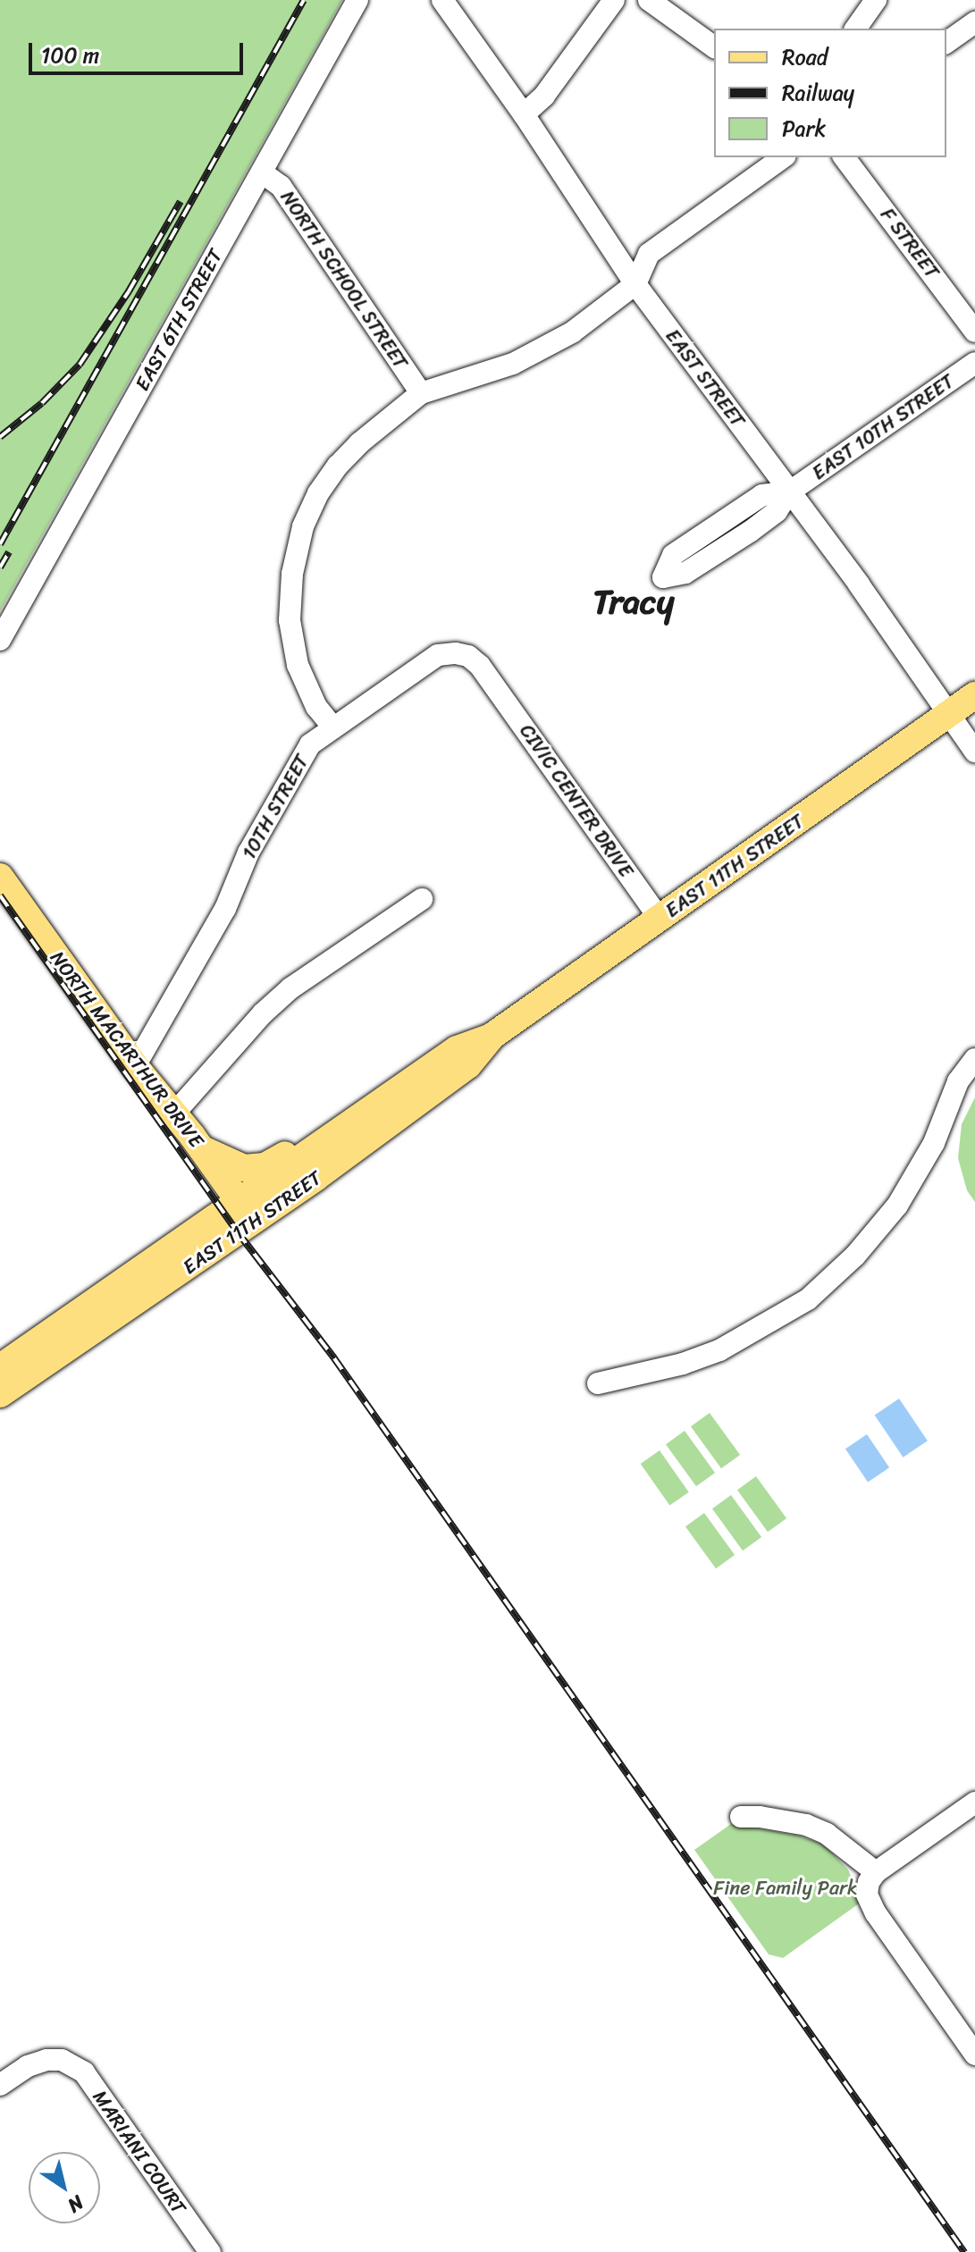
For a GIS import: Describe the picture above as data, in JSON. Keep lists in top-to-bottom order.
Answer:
{
  "streets": {
    "main road": ["EAST 11TH STREET", "NORTH MACARTHUR DRIVE"],
    "street": [
      "F STREET",
      "NORTH SCHOOL STREET",
      "EAST 6TH STREET",
      "EAST STREET",
      "EAST 10TH STREET",
      "CIVIC CENTER DRIVE",
      "10TH STREET",
      "MARIANI COURT"
    ]
  },
  "crossings": [
    ["NORTH SCHOOL STREET", "EAST 6TH STREET"],
    ["EAST STREET", "EAST 10TH STREET"],
    ["EAST STREET", "EAST 11TH STREET"],
    ["CIVIC CENTER DRIVE", "10TH STREET"],
    ["CIVIC CENTER DRIVE", "EAST 11TH STREET"],
    ["10TH STREET", "NORTH MACARTHUR DRIVE"],
    ["EAST 11TH STREET", "NORTH MACARTHUR DRIVE"]
  ],
  "districts": ["Tracy"],
  "parks": ["Fine Family Park"],
  "legend": ["Road", "Railway", "Park"],
  "scale_bar": "100 m",
  "north": "bottom right"
}
